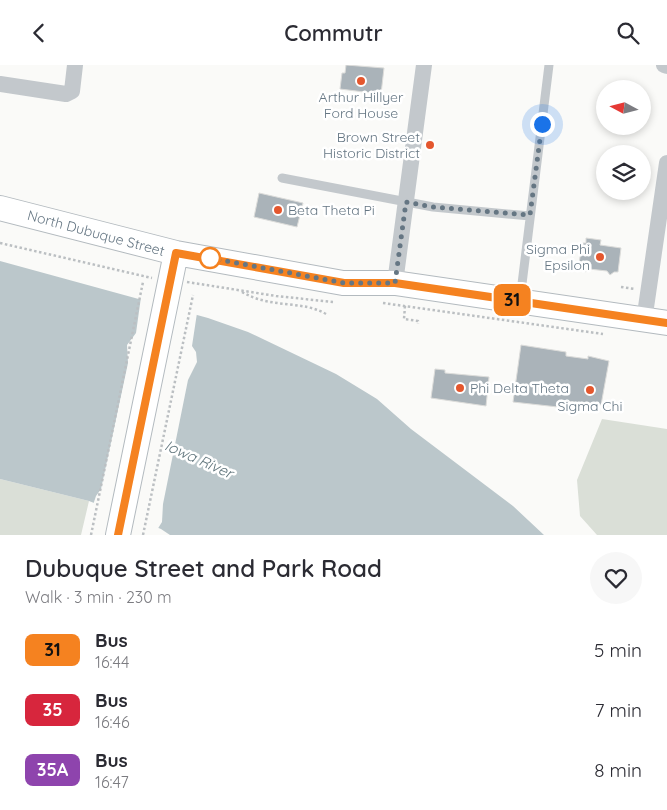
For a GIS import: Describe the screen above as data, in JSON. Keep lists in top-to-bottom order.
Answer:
{
  "streets": {
    "main road": ["North Dubuque Street"]
  },
  "water": ["Iowa River"],
  "places": [
    "Arthur Hillyer Ford House",
    "Brown Street Historic District",
    "Beta Theta Pi",
    "Sigma Phi Epsilon",
    "Phi Delta Theta",
    "Sigma Chi"
  ],
  "lines": ["bus line 31"],
  "north": "left",
  "page": {
    "header": "Commutr",
    "on_map": "31",
    "heading": ["Dubuque Street and Park Road", "Walk · 3 min · 230 m"],
    "list": [
      {
        "mark": "31",
        "name": "Bus",
        "note": "16:44",
        "value": "5 min"
      },
      {
        "mark": "35",
        "name": "Bus",
        "note": "16:46",
        "value": "7 min"
      },
      {
        "mark": "35A",
        "name": "Bus",
        "note": "16:47",
        "value": "8 min"
      }
    ]
  }
}
